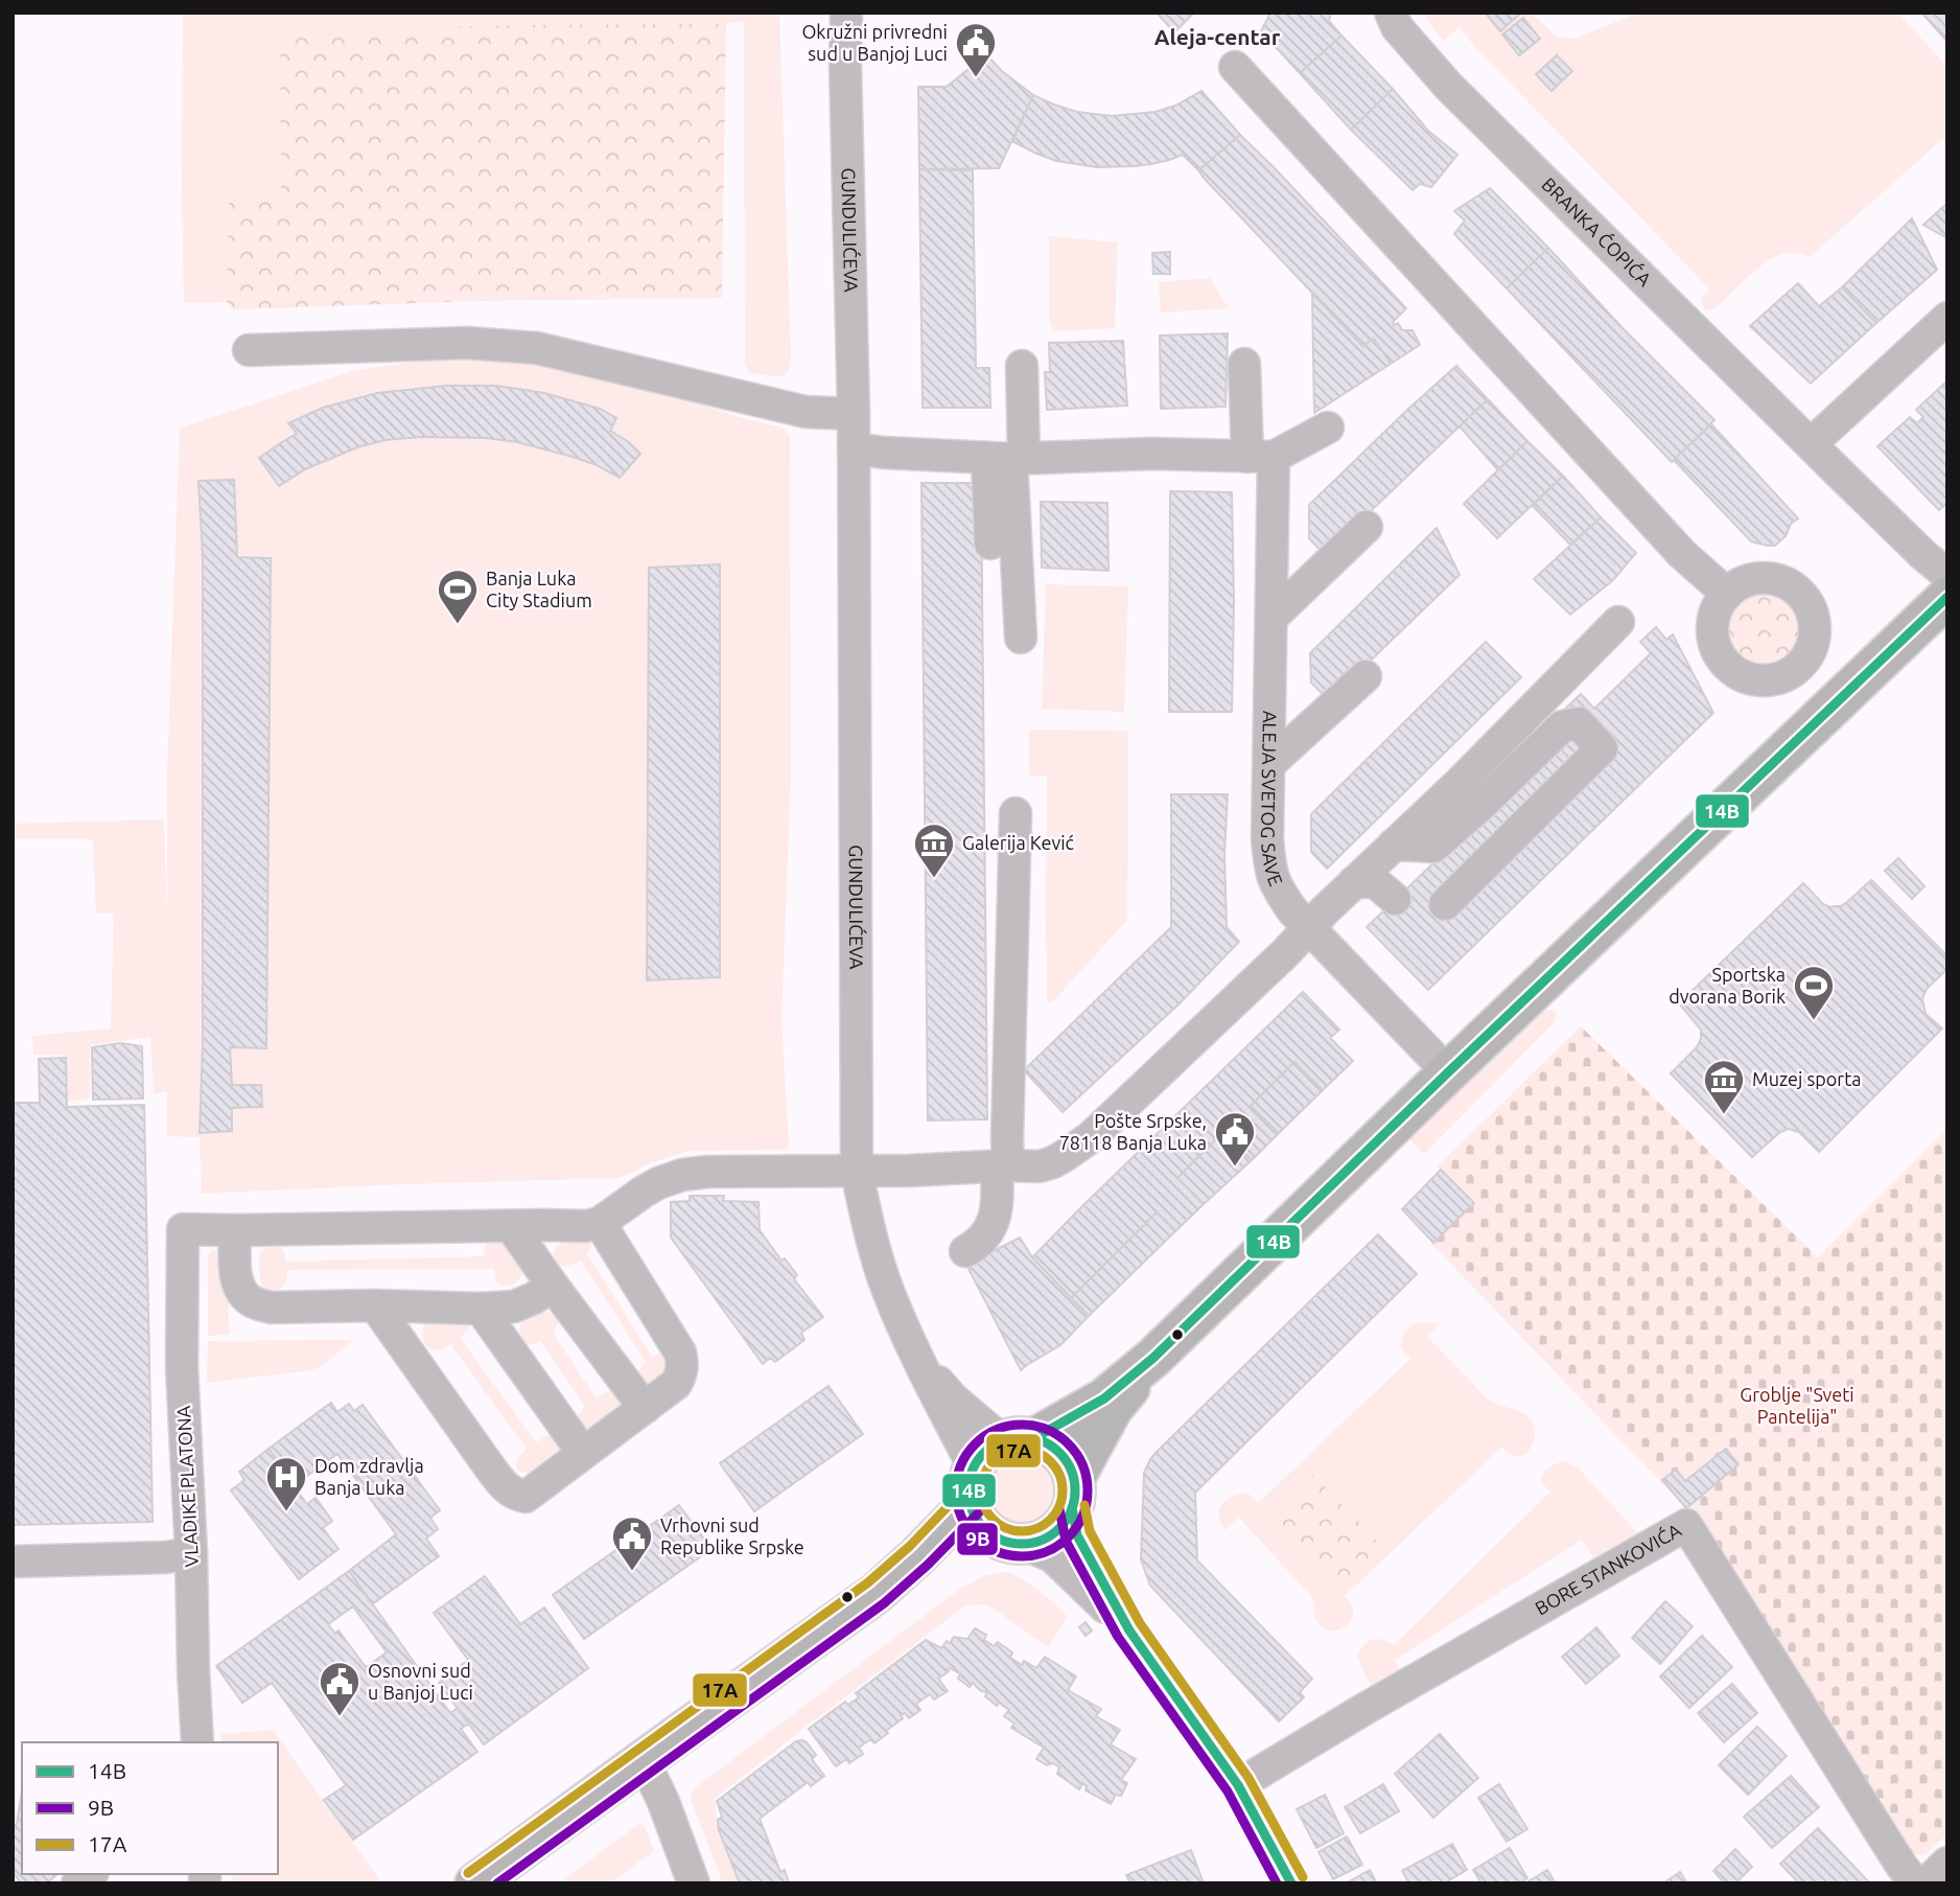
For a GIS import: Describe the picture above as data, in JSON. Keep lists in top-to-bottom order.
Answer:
{
  "streets": {
    "street": [
      "GUNDULIĆEVA",
      "BRANKA ĆOPIĆA",
      "ALEJA SVETOG SAVE",
      "VLADIKE PLATONA",
      "BORE STANKOVIĆA"
    ]
  },
  "districts": ["Aleja-centar"],
  "parks": ["Groblje \"Sveti Pantelija\""],
  "places": {
    "public building": [
      "Okružni privredni sud u Banjoj Luci",
      "Pošte Srpske, 78118 Banja Luka",
      "Vrhovni sud Republike Srpske",
      "Osnovni sud u Banjoj Luci"
    ],
    "sports": ["Banja Luka City Stadium", "Sportska dvorana Borik"],
    "museum": ["Galerija Kević", "Muzej sporta"],
    "hospital": ["Dom zdravlja Banja Luka"]
  },
  "lines": ["transit line 14B", "transit line 9B", "transit line 17A"],
  "legend": ["14B", "9B", "17A"]
}
